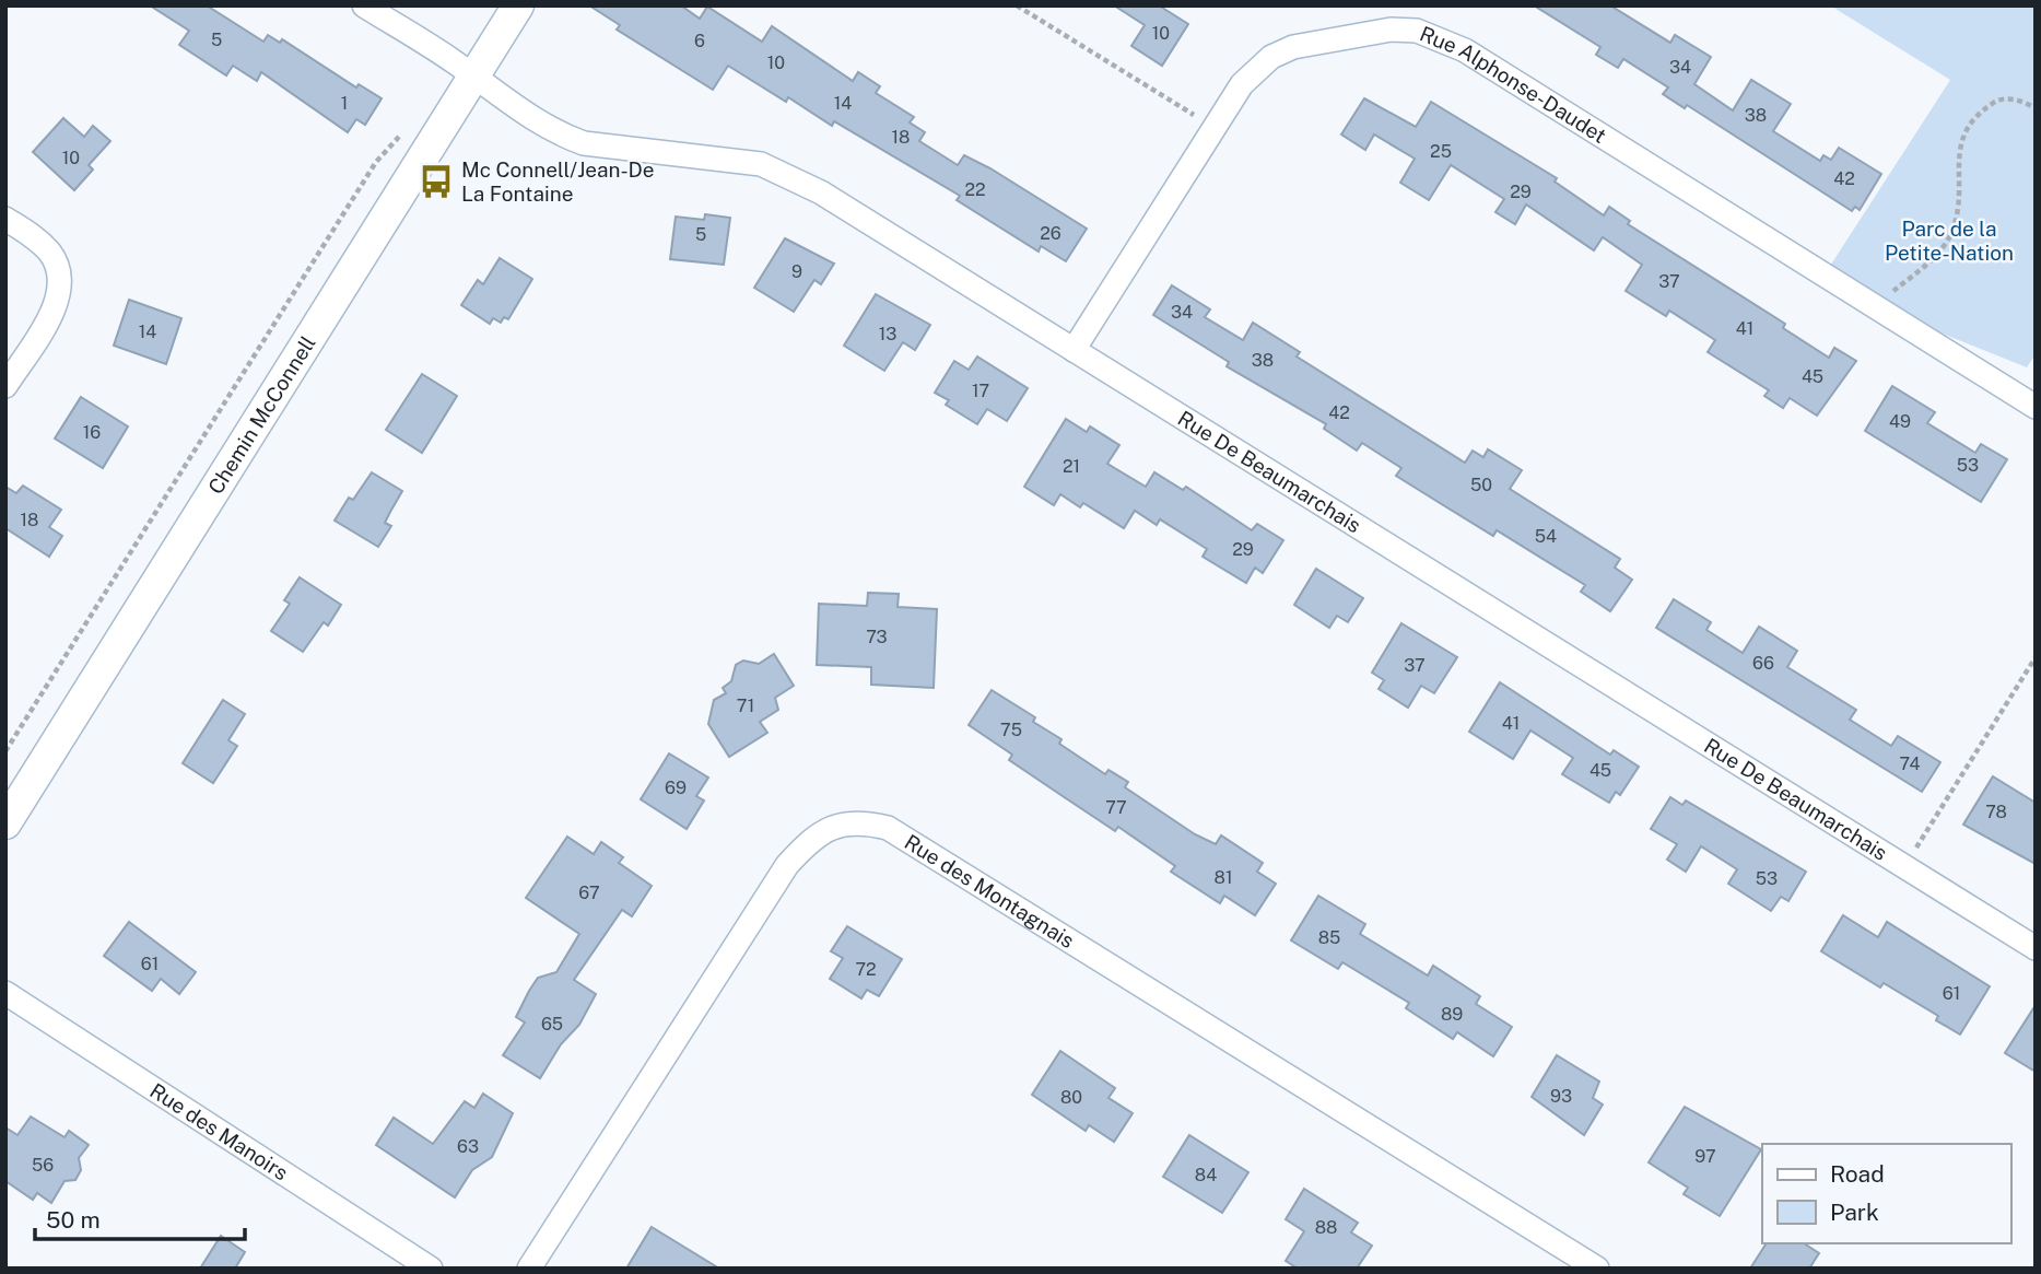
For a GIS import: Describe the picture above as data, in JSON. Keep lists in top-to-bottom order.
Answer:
{
  "streets": {
    "street": [
      "Rue Alphonse-Daudet",
      "Chemin McConnell",
      "Rue De Beaumarchais",
      "Rue des Montagnais",
      "Rue des Manoirs"
    ]
  },
  "crossings": [
    ["Rue Alphonse-Daudet", "Rue De Beaumarchais"],
    ["Chemin McConnell", "Rue De Beaumarchais"]
  ],
  "parks": ["Parc de la Petite-Nation"],
  "places": {
    "bus stop": ["Mc Connell/Jean-De La Fontaine"]
  },
  "house_numbers": [
    "10",
    "5",
    "6",
    "10",
    "34",
    "1",
    "14",
    "38",
    "18",
    "25",
    "10",
    "42",
    "22",
    "29",
    "26",
    "5",
    "9",
    "37",
    "34",
    "41",
    "14",
    "13",
    "38",
    "45",
    "17",
    "42",
    "49",
    "16",
    "53",
    "21",
    "50",
    "18",
    "54",
    "29",
    "73",
    "66",
    "37",
    "71",
    "41",
    "75",
    "74",
    "45",
    "69",
    "77",
    "78",
    "81",
    "53",
    "67",
    "85",
    "61",
    "72",
    "61",
    "89",
    "65",
    "93",
    "80",
    "63",
    "97",
    "56",
    "84",
    "88"
  ],
  "legend": ["Road", "Park"],
  "scale_bar": "50 m"
}
